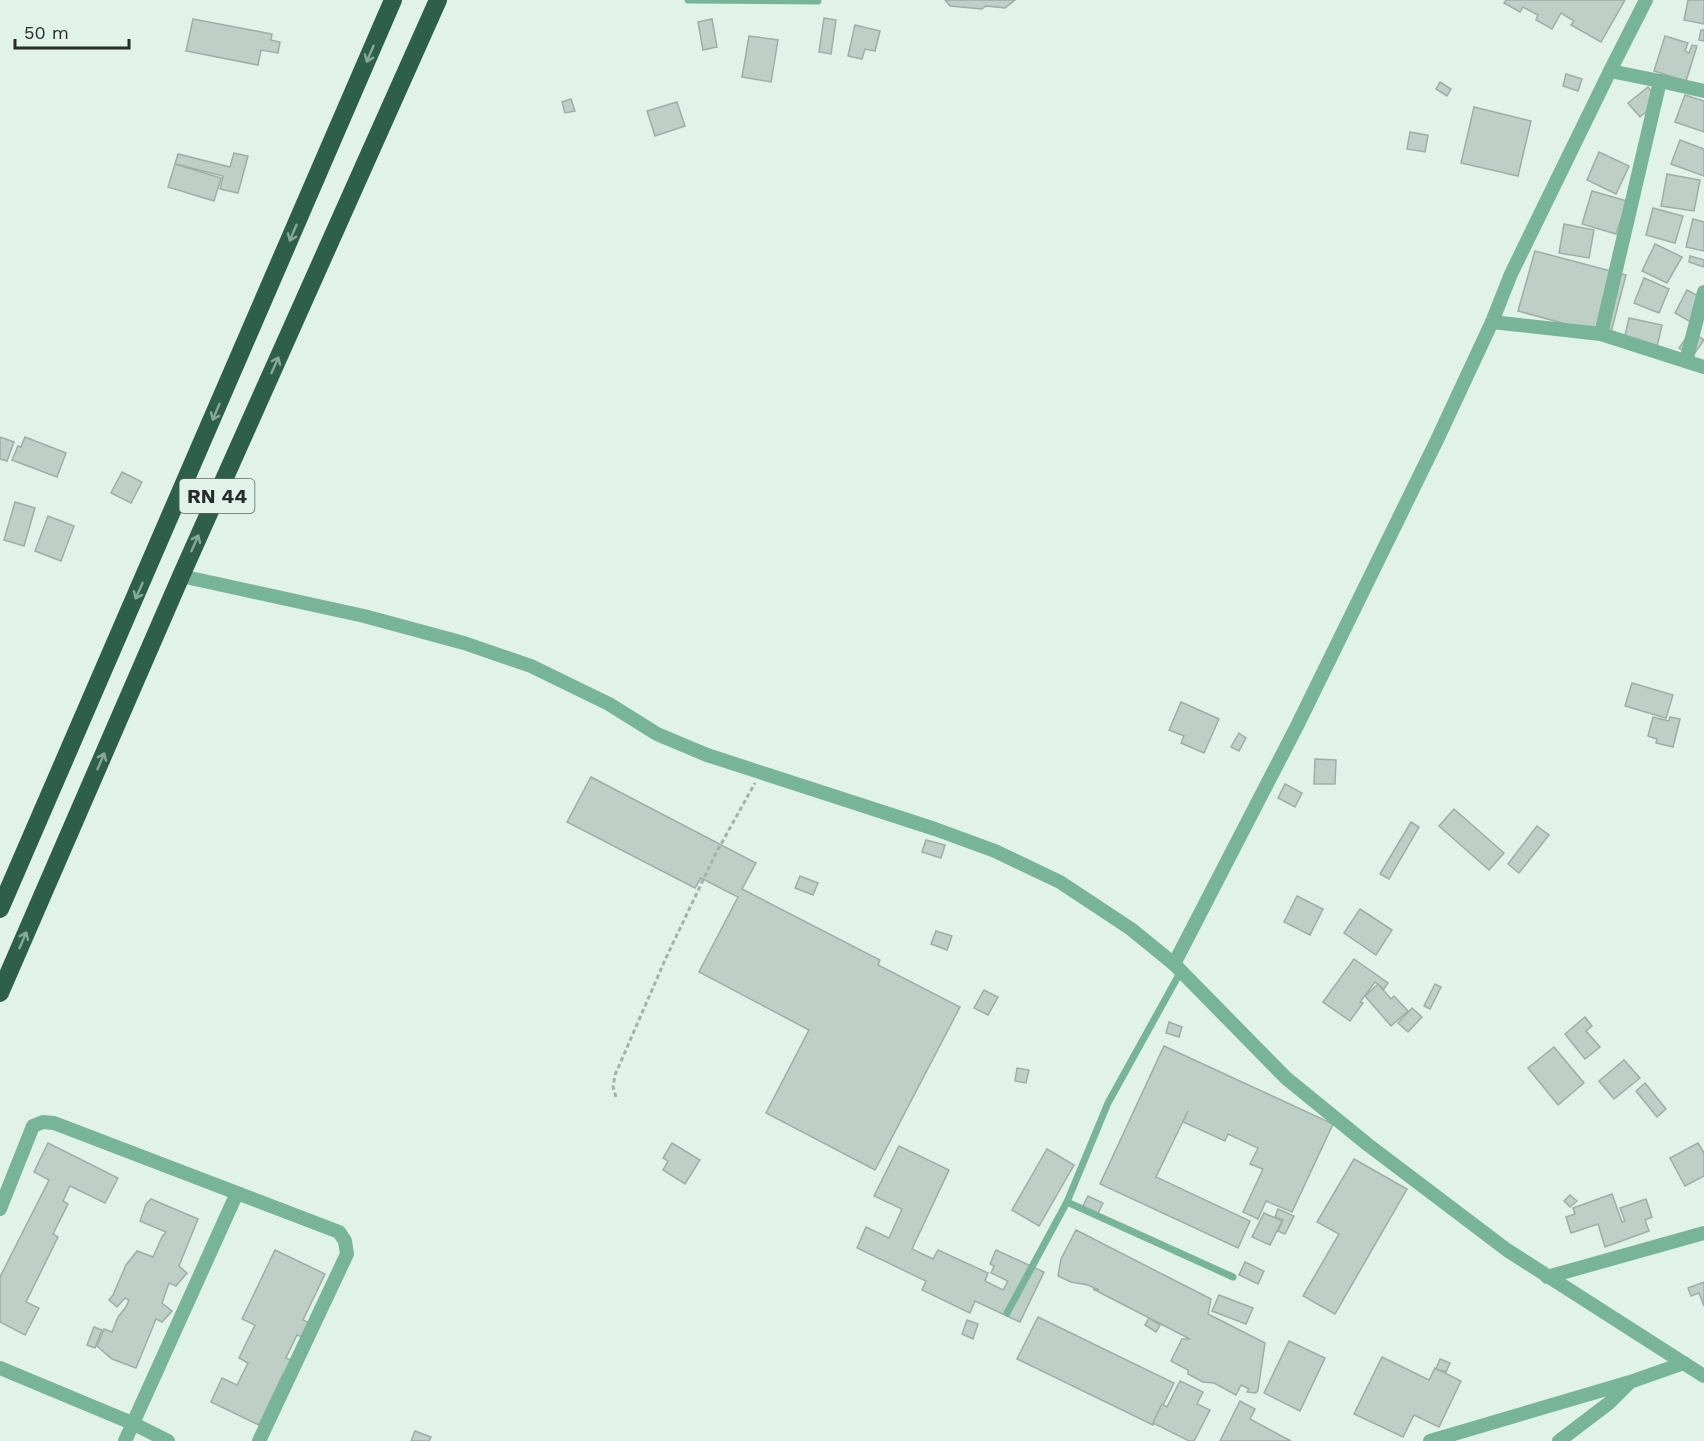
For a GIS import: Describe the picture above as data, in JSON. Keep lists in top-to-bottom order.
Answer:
{
  "streets": {
    "highway": ["RN 44"]
  },
  "scale_bar": "50 m"
}
